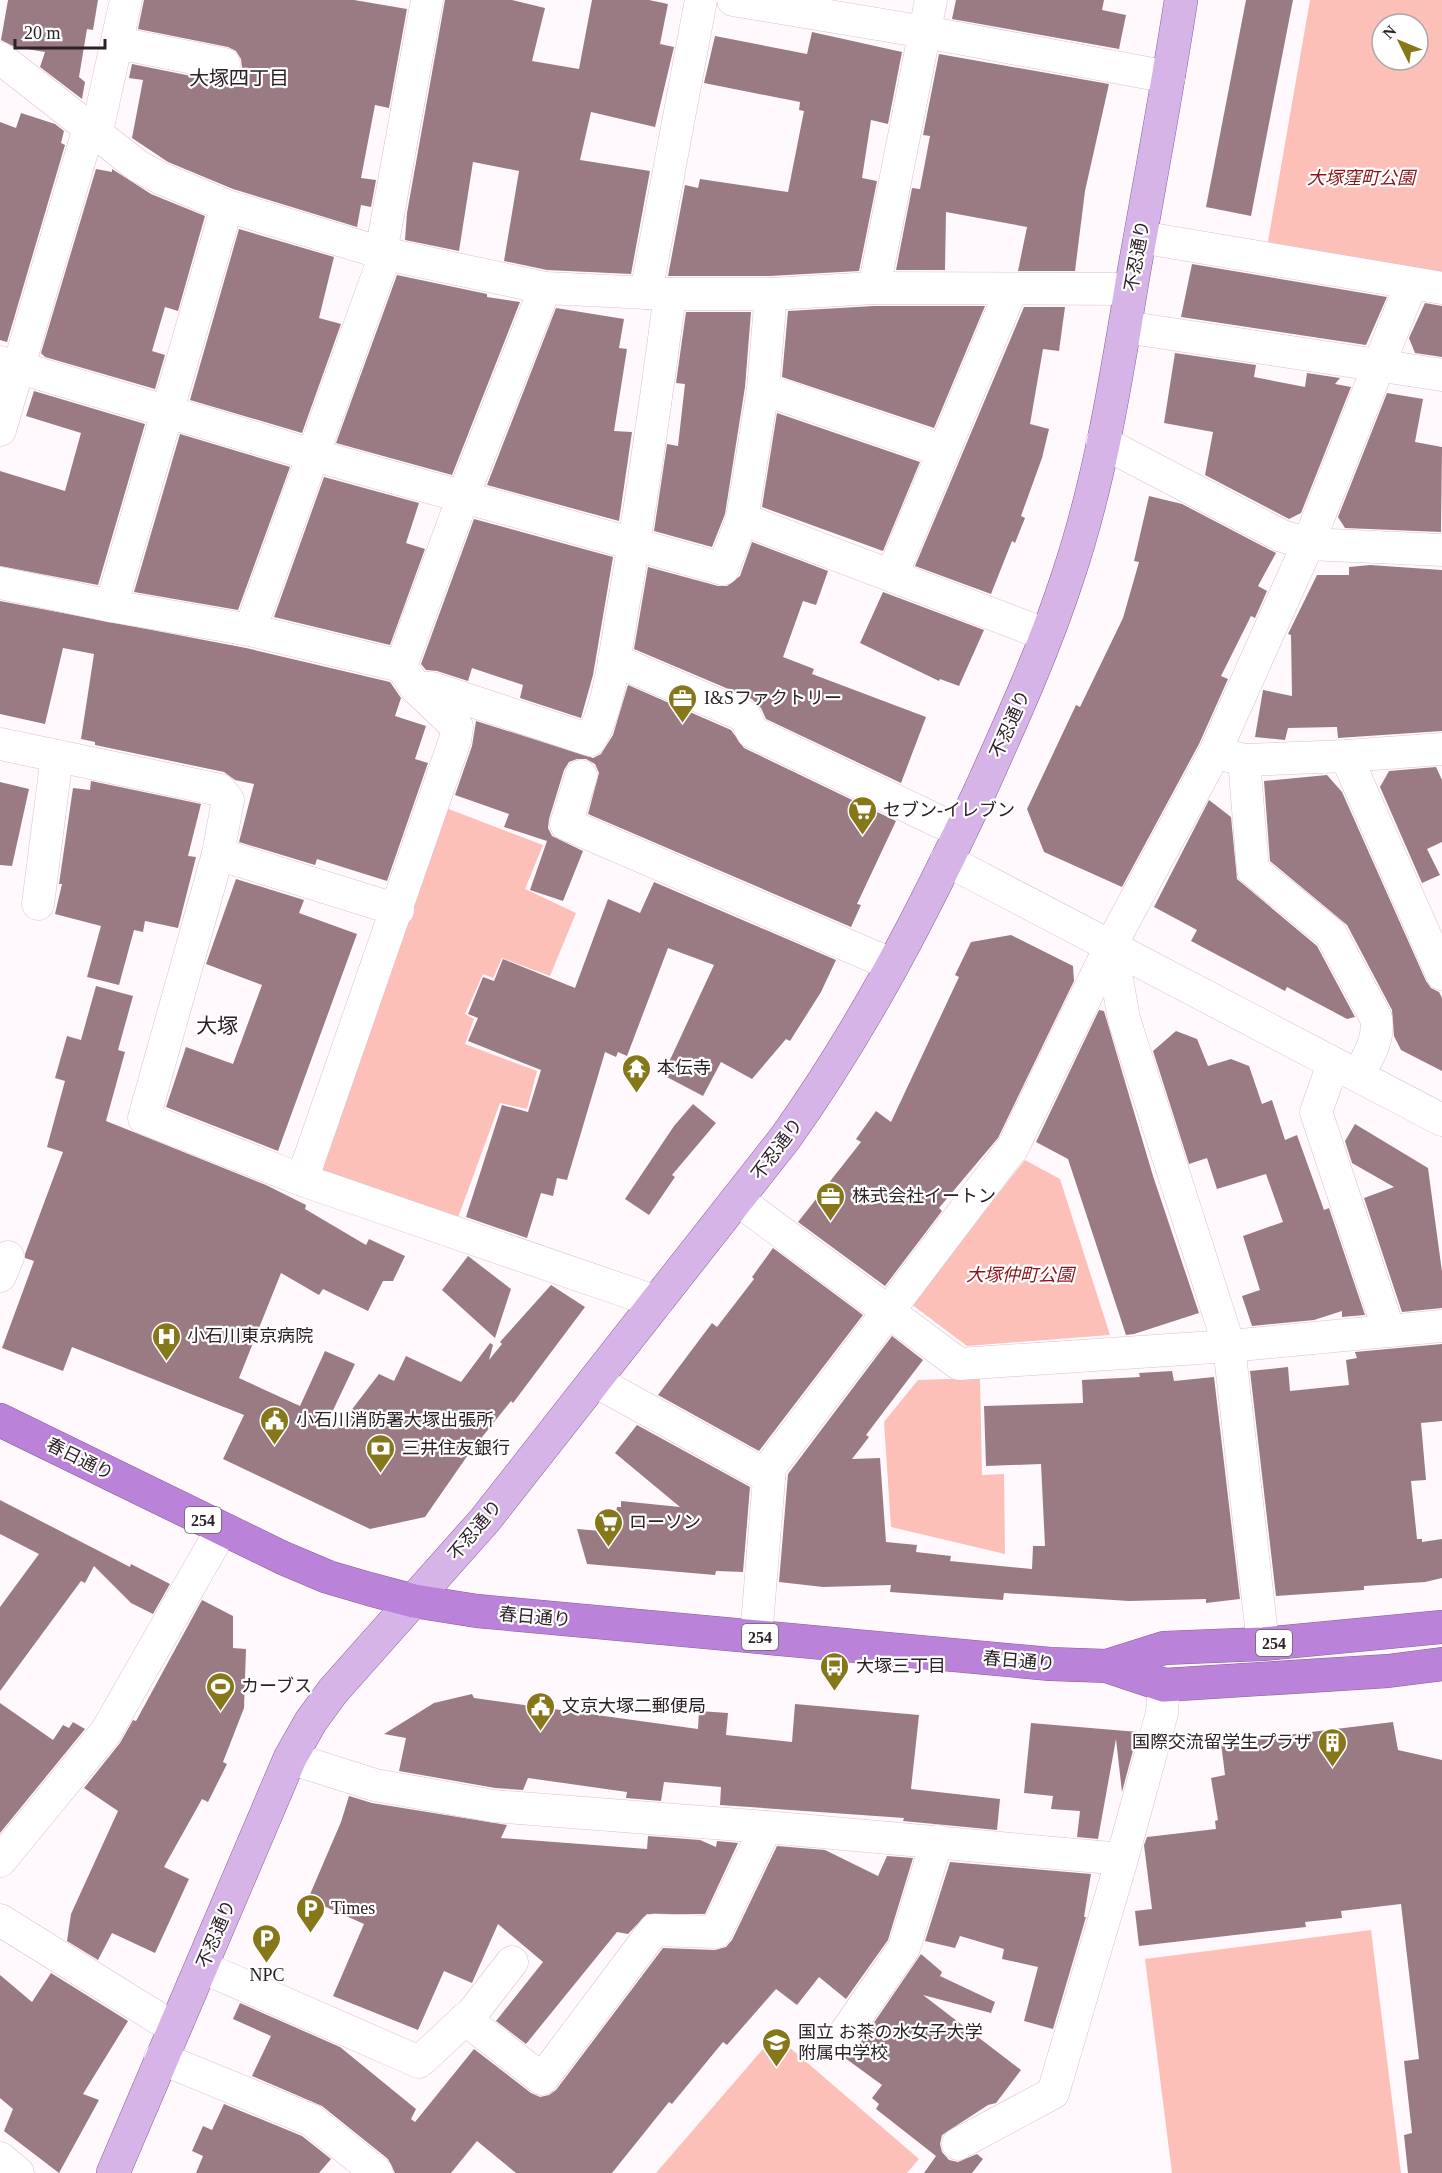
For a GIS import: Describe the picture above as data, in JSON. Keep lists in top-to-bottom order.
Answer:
{
  "streets": {
    "highway": ["春日通り", "254"],
    "main road": ["不忍通り"]
  },
  "crossings": [
    ["不忍通り", "春日通り"]
  ],
  "districts": ["大塚四丁目", "大塚"],
  "parks": ["大塚窪町公園", "大塚仲町公園"],
  "places": {
    "office": ["I&Sファクトリー", "株式会社イートン"],
    "supermarket": ["セブン-イレブン", "ローソン"],
    "temple": ["本伝寺"],
    "hospital": ["小石川東京病院"],
    "public building": ["小石川消防署大塚出張所", "文京大塚二郵便局"],
    "bank": ["三井住友銀行"],
    "bus stop": ["大塚三丁目"],
    "sports": ["カーブス"],
    "building": ["国際交流留学生プラザ"],
    "parking": ["Times", "NPC"],
    "school or university": ["国立 お茶の水女子大学 附属中学校"]
  },
  "scale_bar": "20 m",
  "north": "top left"
}
